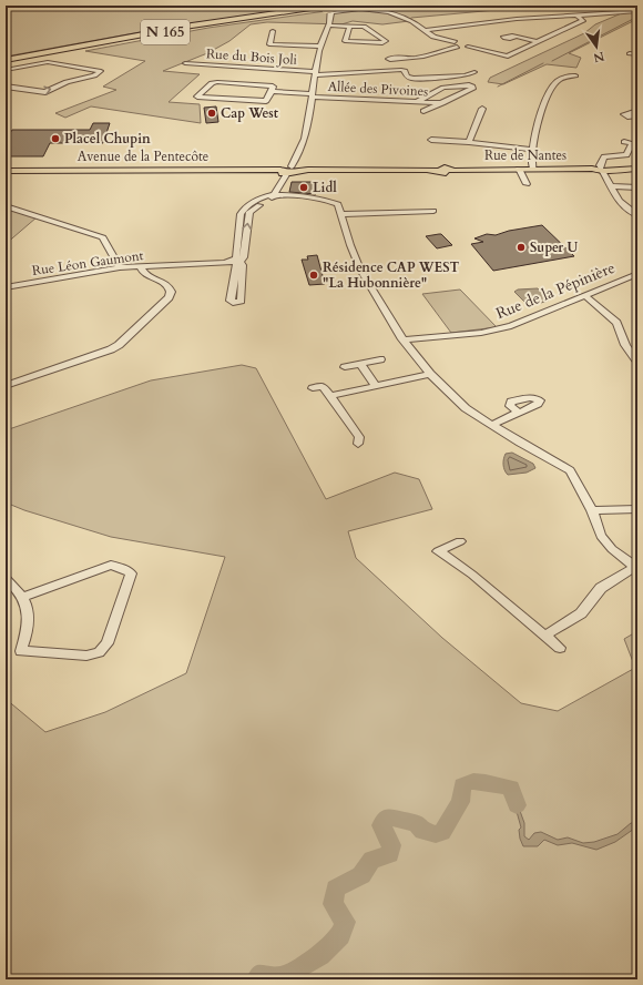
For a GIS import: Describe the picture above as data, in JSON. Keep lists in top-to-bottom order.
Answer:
{
  "streets": {
    "highway": ["N 165"],
    "main road": ["Rue de Nantes", "Avenue de la Pentecôte"],
    "street": [
      "Rue du Bois Joli",
      "Allée des Pivoines",
      "Rue Léon Gaumont",
      "Rue de la Pépinière"
    ]
  },
  "crossings": [
    ["Rue de Nantes", "Avenue de la Pentecôte"]
  ],
  "places": [
    "Cap West",
    "Placel Chupin",
    "Lidl",
    "Super U",
    "Résidence CAP WEST \"La Hubonnière\""
  ],
  "north": "bottom"
}
